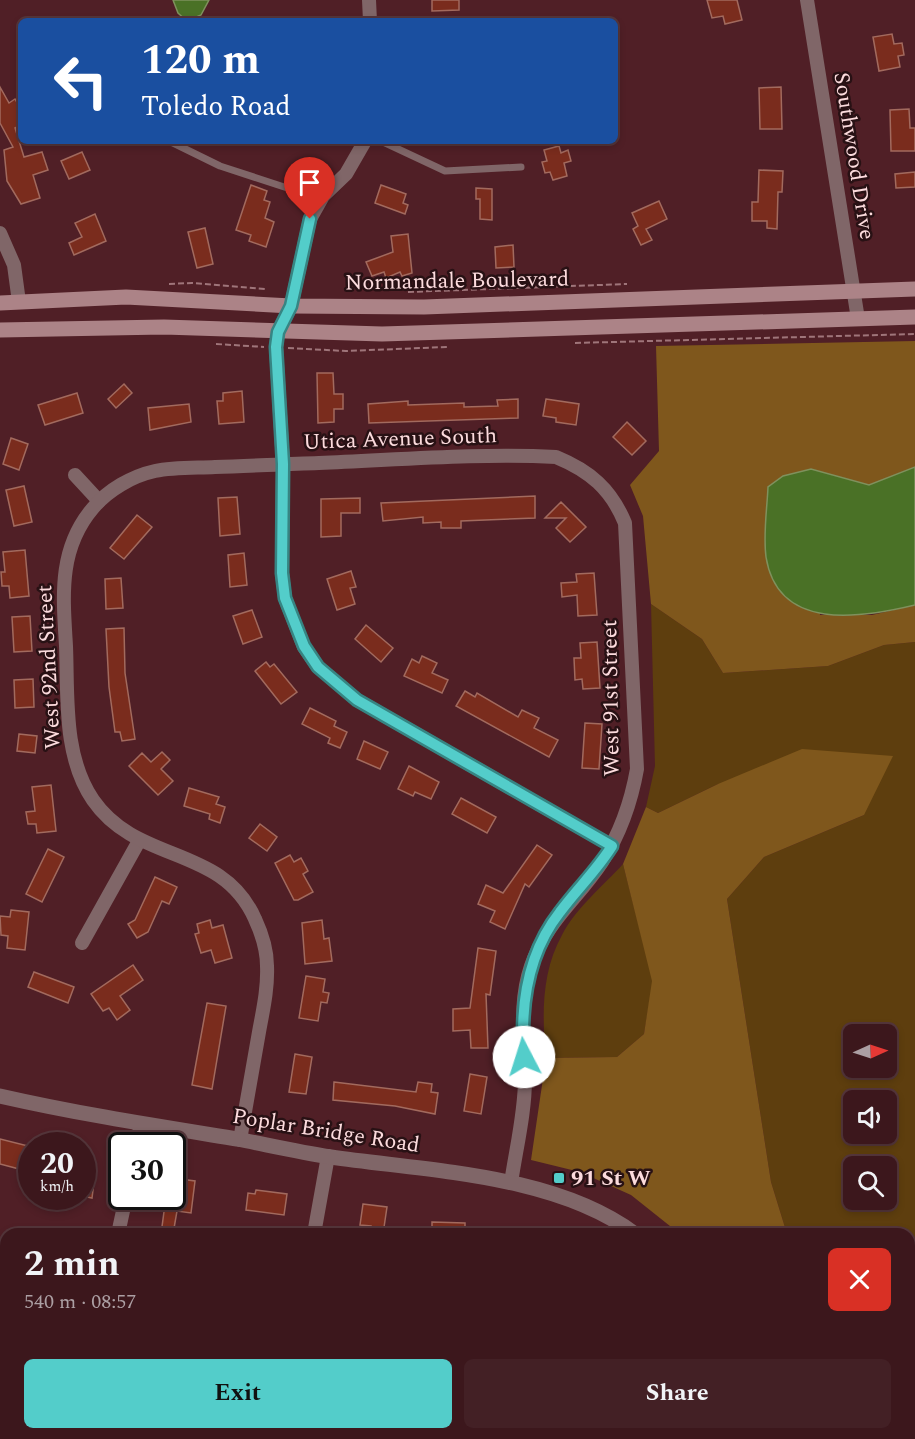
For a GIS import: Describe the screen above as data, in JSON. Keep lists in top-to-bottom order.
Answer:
{
  "streets": {
    "main road": ["Normandale Boulevard"],
    "street": [
      "Southwood Drive",
      "Utica Avenue South",
      "West 92nd Street",
      "West 91st Street",
      "Poplar Bridge Road"
    ]
  },
  "crossings": [
    ["Southwood Drive", "Normandale Boulevard"],
    ["Utica Avenue South", "West 92nd Street"],
    ["Utica Avenue South", "West 91st Street"],
    ["West 92nd Street", "Poplar Bridge Road"],
    ["West 91st Street", "Poplar Bridge Road"]
  ],
  "places": {
    "transit": ["91 St W"]
  },
  "north": "right",
  "page": {
    "turn": ["120 m", "Toledo Road"],
    "speed": "20 km/h",
    "limit": "30",
    "heading": ["2 min", "540 m · 08:57"],
    "buttons": ["Exit", "Share"]
  }
}
